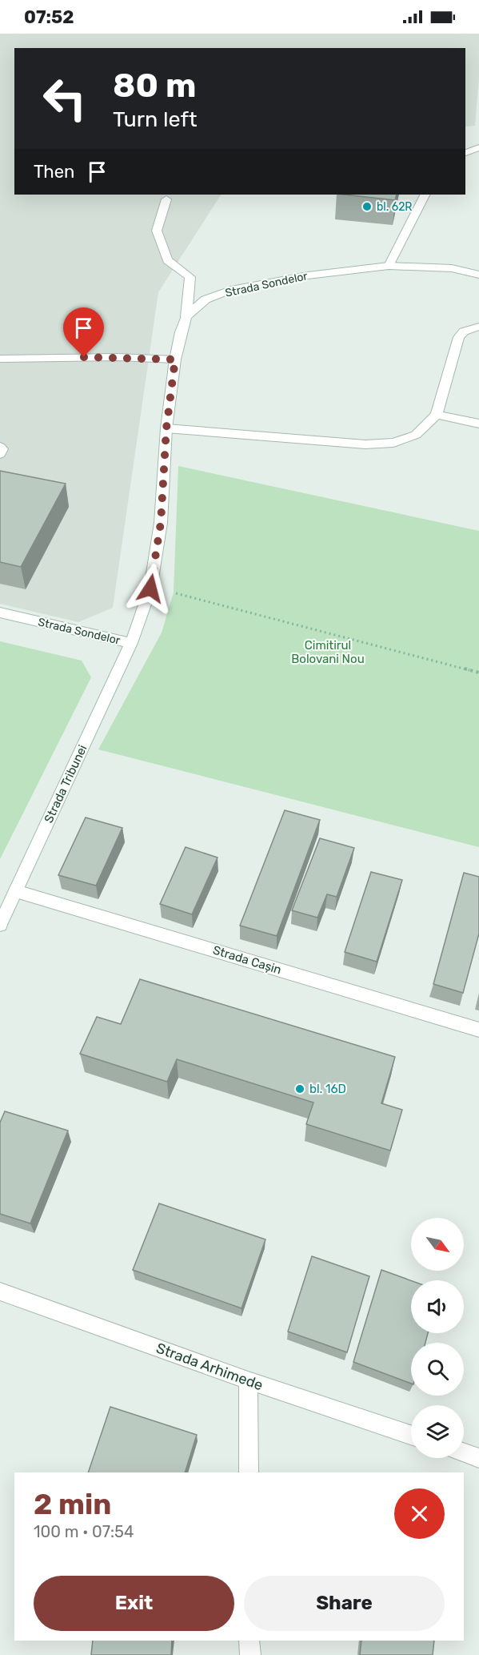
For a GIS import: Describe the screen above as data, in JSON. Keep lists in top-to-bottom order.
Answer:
{
  "streets": {
    "street": [
      "Strada Sondelor",
      "Strada Tribunei",
      "Strada Cașin",
      "Strada Arhimede"
    ]
  },
  "crossings": [
    ["Strada Sondelor", "Strada Tribunei"],
    ["Strada Tribunei", "Strada Cașin"]
  ],
  "parks": ["Cimitirul Bolovani Nou"],
  "places": ["bl. 62R", "bl. 16D"],
  "north": "bottom right",
  "page": {
    "status": "07:52",
    "turn": ["80 m", "Turn left"],
    "then": "Then",
    "heading": ["2 min", "100 m · 07:54"],
    "buttons": ["Exit", "Share"]
  }
}
